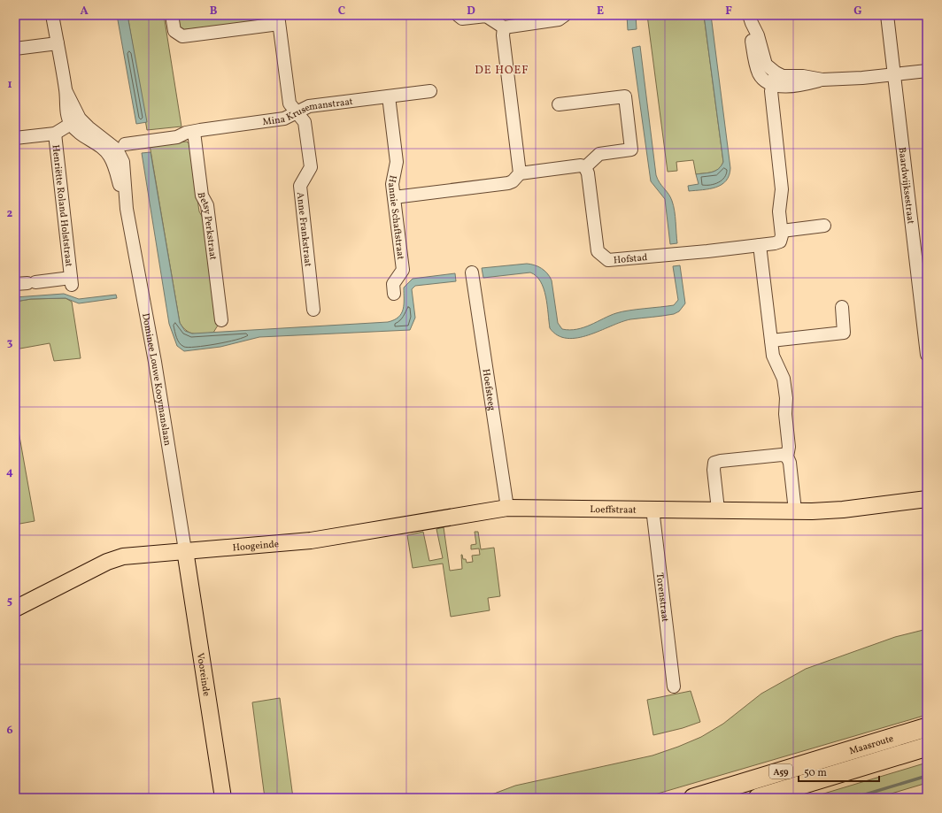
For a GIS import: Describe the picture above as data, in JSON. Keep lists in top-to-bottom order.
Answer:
{
  "streets": {
    "highway": ["Maasroute", "A59"],
    "main road": ["Loeffstraat", "Hoogeinde", "Vooreinde"],
    "street": [
      "Mina Krusemanstraat",
      "Baardwijksestraat",
      "Henriëtte Roland Holststraat",
      "Hannie Schaftstraat",
      "Betsy Perkstraat",
      "Anne Frankstraat",
      "Hofstad",
      "Dominee Louwe Kooymanslaan",
      "Hoefsteeg",
      "Torenstraat"
    ]
  },
  "crossings": [
    ["Mina Krusemanstraat", "Hannie Schaftstraat"],
    ["Mina Krusemanstraat", "Betsy Perkstraat"],
    ["Mina Krusemanstraat", "Anne Frankstraat"],
    ["Mina Krusemanstraat", "Dominee Louwe Kooymanslaan"],
    ["Dominee Louwe Kooymanslaan", "Hoogeinde"],
    ["Dominee Louwe Kooymanslaan", "Vooreinde"],
    ["Hoefsteeg", "Loeffstraat"],
    ["Hoefsteeg", "Hoogeinde"],
    ["Loeffstraat", "Hoogeinde"],
    ["Loeffstraat", "Torenstraat"],
    ["Hoogeinde", "Vooreinde"]
  ],
  "districts": ["DE HOEF"],
  "scale_bar": "50 m",
  "grid": {
    "columns": [
      "A",
      "B",
      "C",
      "D",
      "E",
      "F",
      "G"
    ],
    "rows": [
      "1",
      "2",
      "3",
      "4",
      "5",
      "6"
    ]
  }
}
